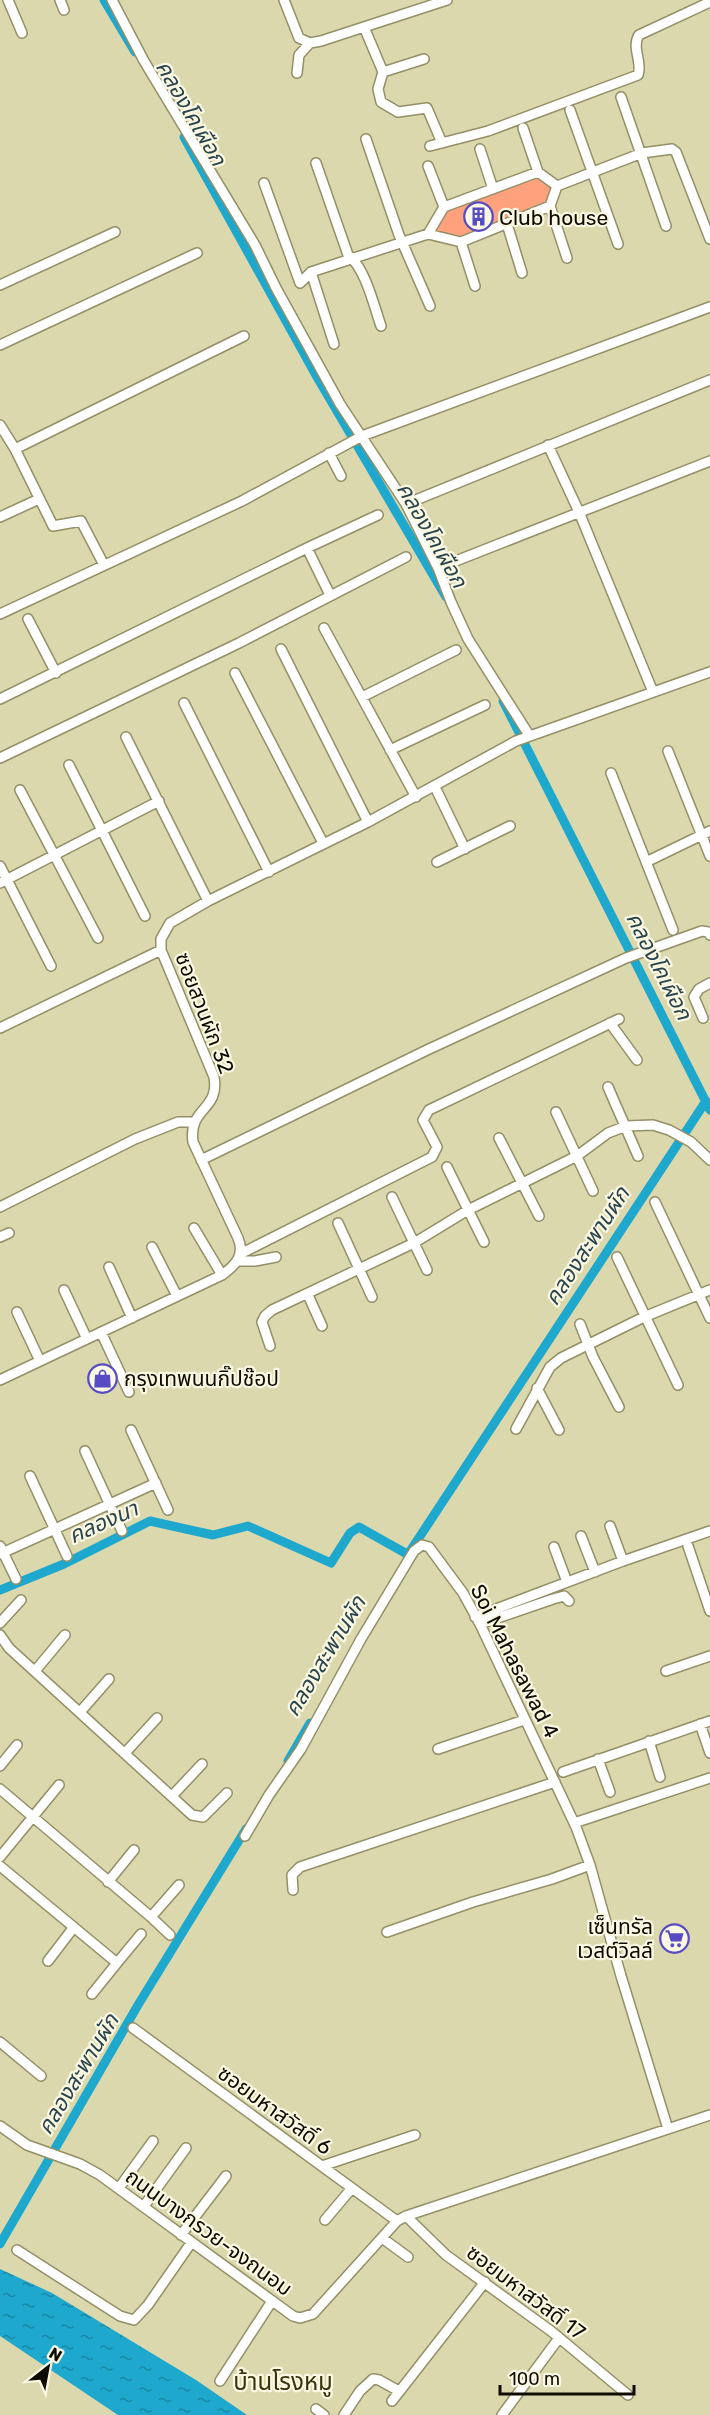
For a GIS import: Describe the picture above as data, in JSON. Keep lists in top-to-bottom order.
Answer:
{
  "streets": {
    "street": [
      "ซอยสวนผัก 32",
      "Soi Mahasawad 4",
      "ซอยมหาสวัสดิ์ 6",
      "ถนนบางกรวย-จงถนอม",
      "ซอยมหาสวัสดิ์ 17"
    ]
  },
  "crossings": [
    ["ซอยมหาสวัสดิ์ 6", "ถนนบางกรวย-จงถนอม"],
    ["ซอยมหาสวัสดิ์ 6", "ซอยมหาสวัสดิ์ 17"],
    ["ถนนบางกรวย-จงถนอม", "ซอยมหาสวัสดิ์ 17"]
  ],
  "districts": ["บ้านโรงหมู"],
  "water": ["คลองโคเผือก", "คลองสะพานผัก", "คลองนา"],
  "places": {
    "building": ["Club house"],
    "shop": ["กรุงเทพนนกิ๊ปช๊อป"],
    "supermarket": ["เซ็นทรัล เวสต์วิลล์"]
  },
  "scale_bar": "100 m",
  "north": "top right"
}
